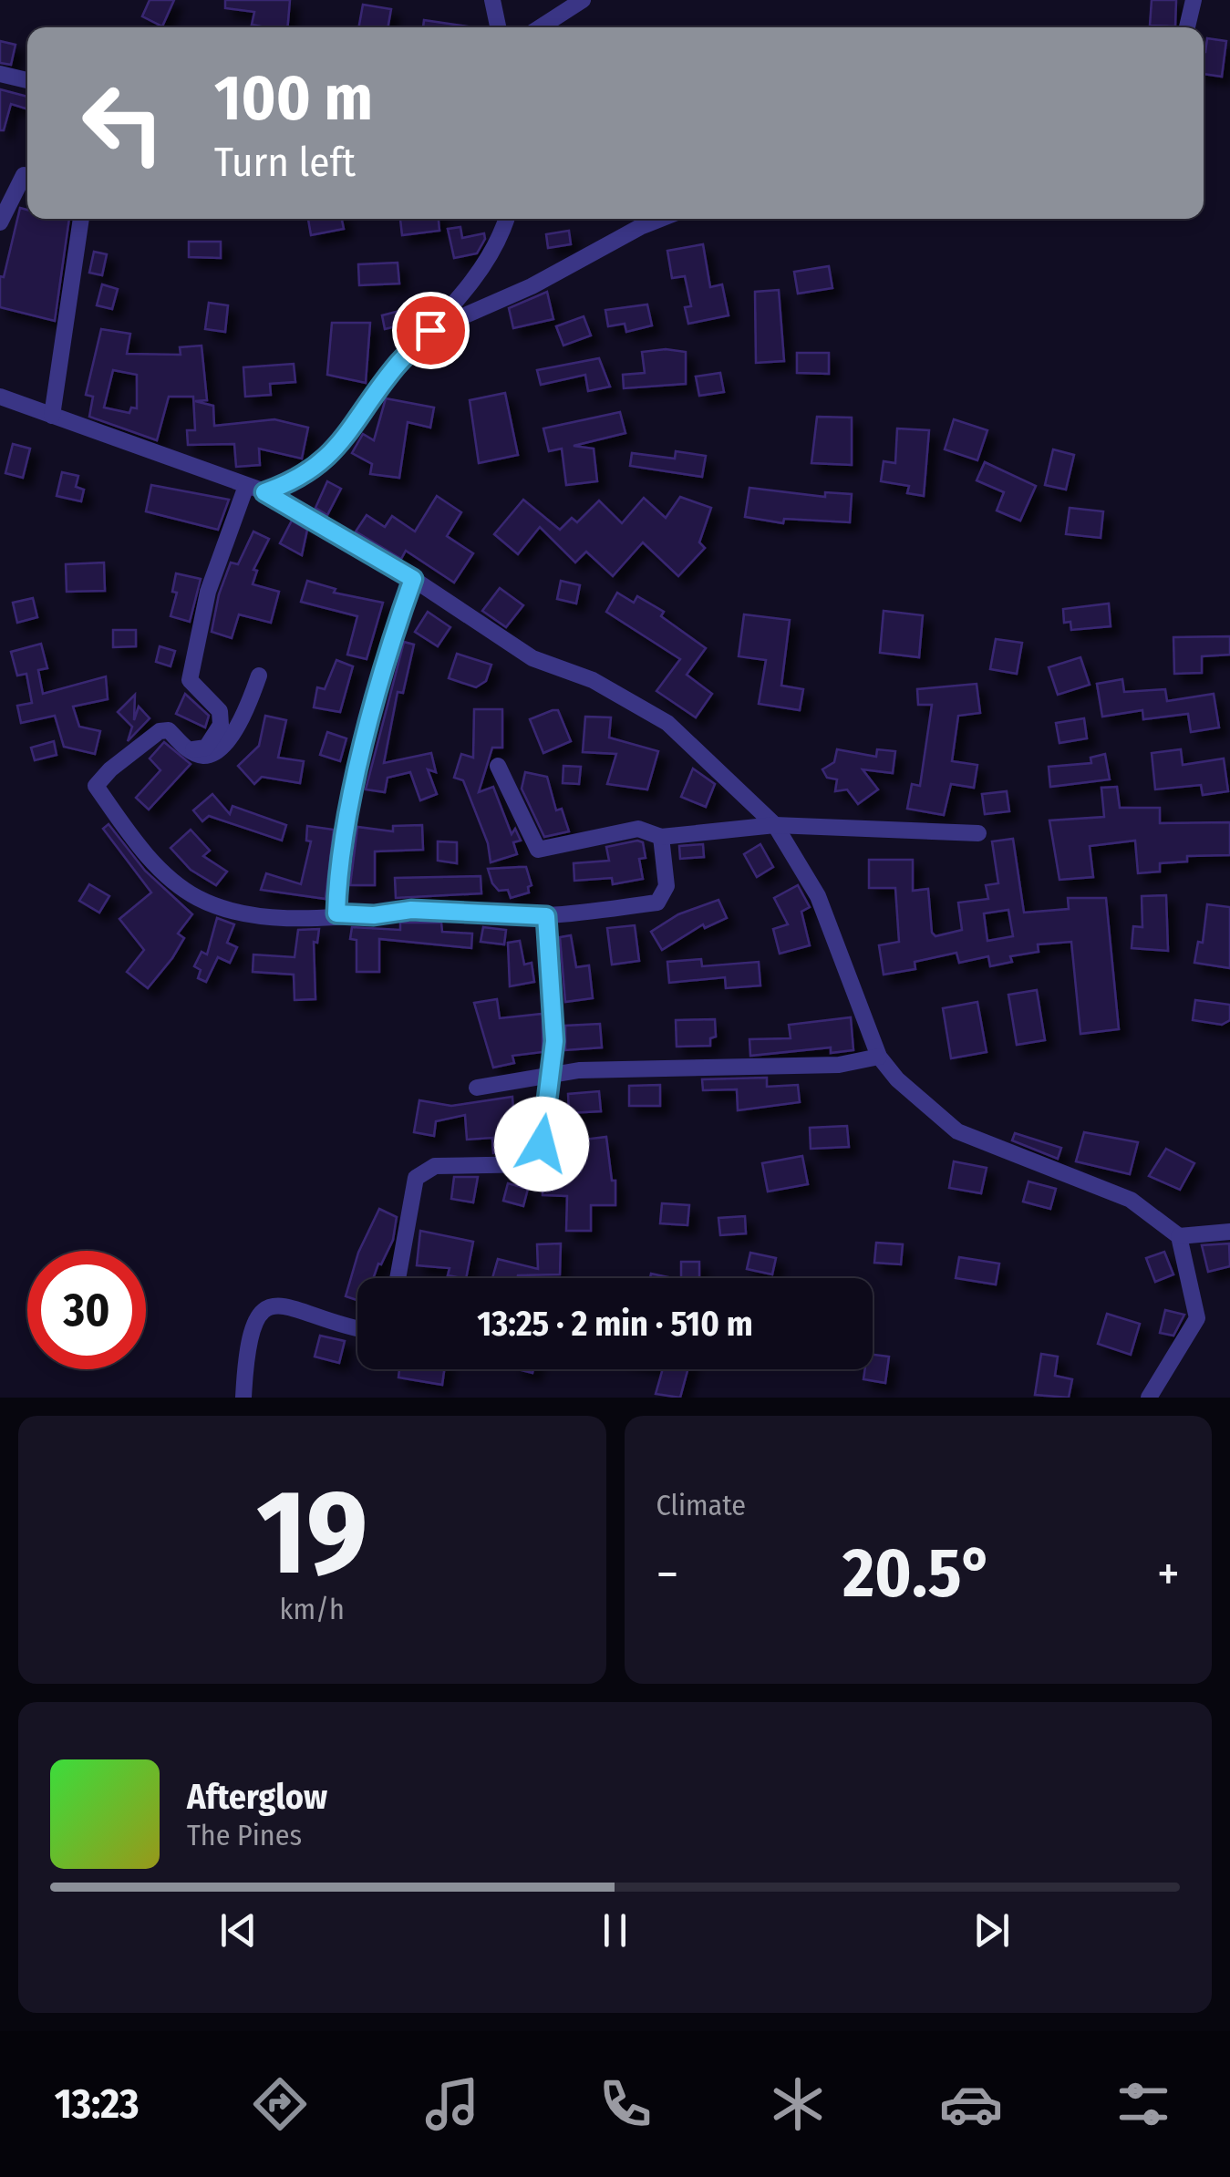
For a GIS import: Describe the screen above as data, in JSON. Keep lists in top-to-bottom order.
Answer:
{
  "page": {
    "turn": ["100 m", "Turn left"],
    "limit": "30",
    "trip": "13:25 · 2 min · 510 m",
    "tile": [
      ["19", "km/h"],
      "Climate"
    ],
    "heat": ["−", "20.5°", "+"],
    "song": ["Afterglow", "The Pines"],
    "tabs": "13:23"
  }
}
